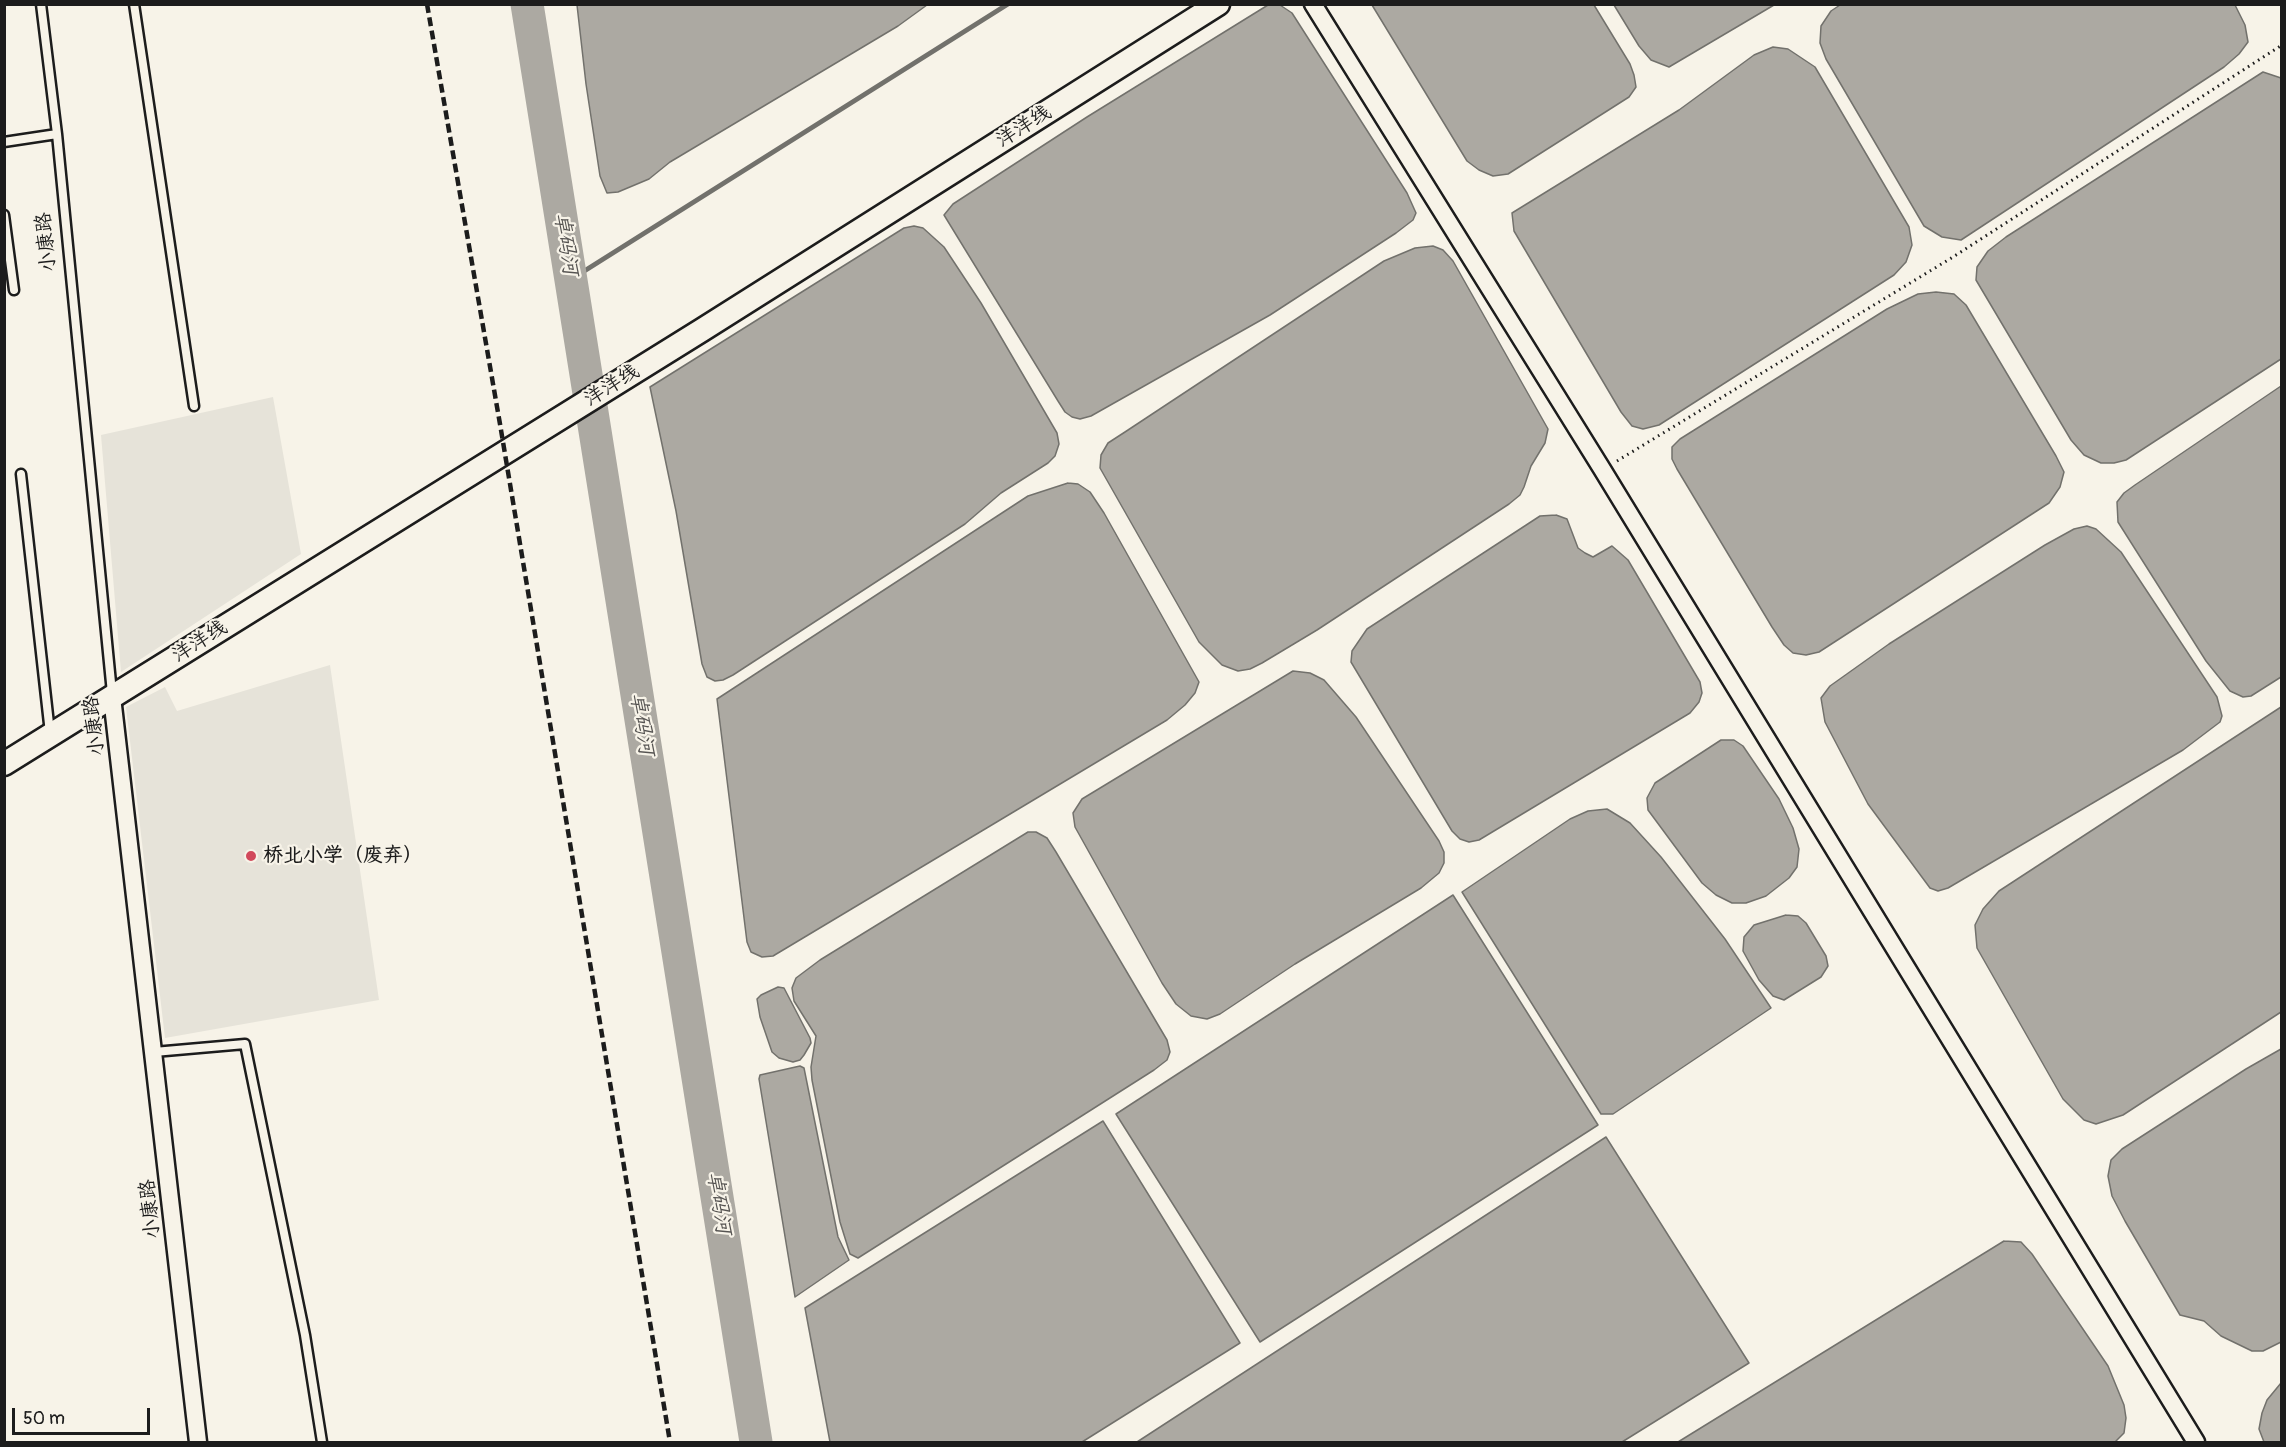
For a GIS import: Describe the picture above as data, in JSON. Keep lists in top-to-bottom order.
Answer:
{
  "streets": {
    "main road": ["洋洋线"],
    "street": ["小康路"]
  },
  "crossings": [
    ["洋洋线", "小康路"]
  ],
  "water": ["卓码河"],
  "places": ["桥北小学（废弃）"],
  "scale_bar": "50 m"
}
